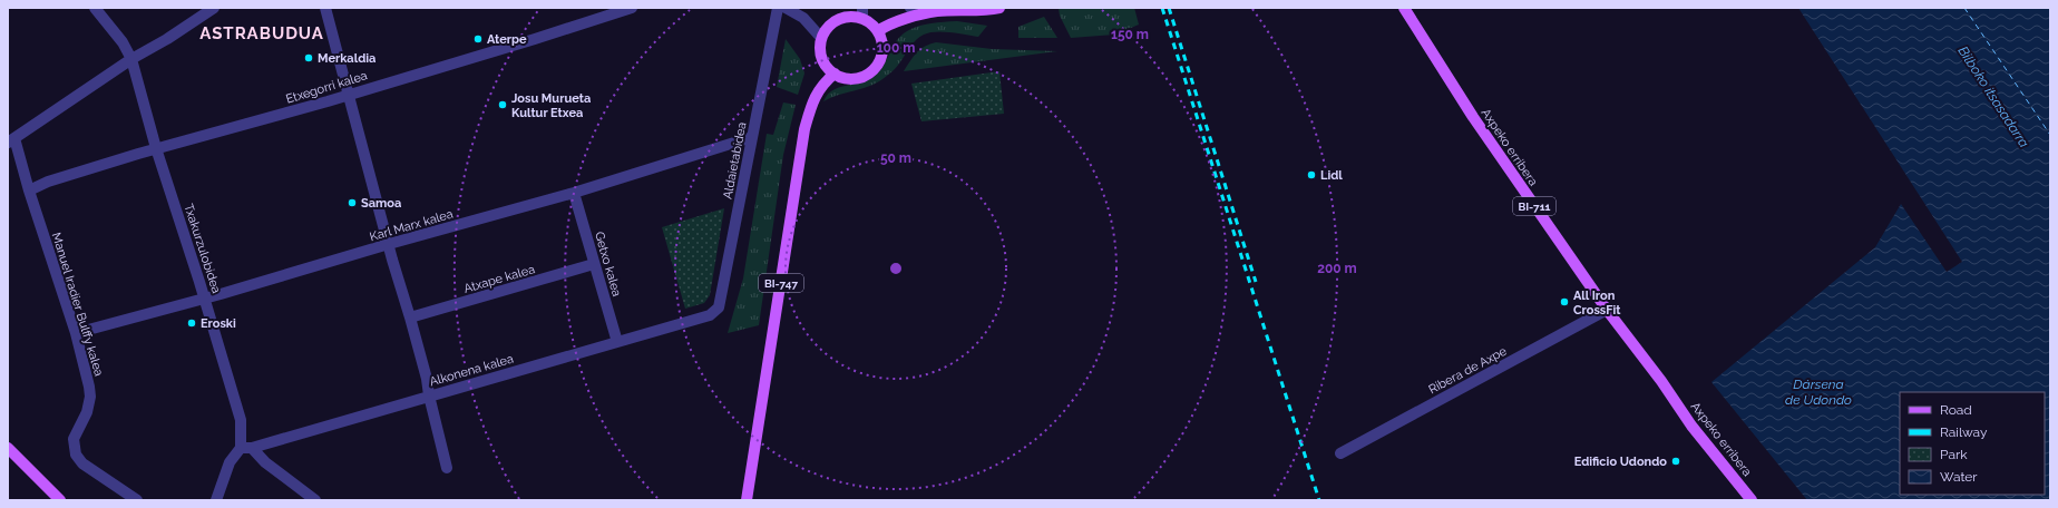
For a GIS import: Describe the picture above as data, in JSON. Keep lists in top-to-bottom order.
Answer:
{
  "streets": {
    "main road": ["Axpeko erribera", "BI-711", "BI-747"],
    "street": [
      "Etxegorri kalea",
      "Aldaietabidea",
      "Karl Marx kalea",
      "Txakurzulobidea",
      "Getxo kalea",
      "Atxape kalea",
      "Manuel Iradier Bulffy kalea",
      "Alkonena kalea",
      "Ribera de Axpe"
    ]
  },
  "crossings": [
    ["Etxegorri kalea", "Txakurzulobidea"],
    ["Etxegorri kalea", "Manuel Iradier Bulffy kalea"],
    ["Axpeko erribera", "Ribera de Axpe"],
    ["Aldaietabidea", "Karl Marx kalea"],
    ["Aldaietabidea", "Alkonena kalea"],
    ["Karl Marx kalea", "Txakurzulobidea"],
    ["Karl Marx kalea", "Getxo kalea"],
    ["Karl Marx kalea", "Manuel Iradier Bulffy kalea"],
    ["Txakurzulobidea", "Alkonena kalea"],
    ["Getxo kalea", "Atxape kalea"],
    ["Getxo kalea", "Alkonena kalea"]
  ],
  "districts": ["ASTRABUDUA"],
  "water": ["Bilboko itsasadarra", "Dársena de Udondo"],
  "places": [
    "Aterpe",
    "Merkaldia",
    "Josu Murueta Kultur Etxea",
    "Lidl",
    "Samoa",
    "All Iron CrossFit",
    "Eroski",
    "Edificio Udondo"
  ],
  "legend": [
    "Road",
    "Railway",
    "Park",
    "Water"
  ],
  "rings": [
    "150 m",
    "100 m",
    "50 m",
    "200 m"
  ]
}
